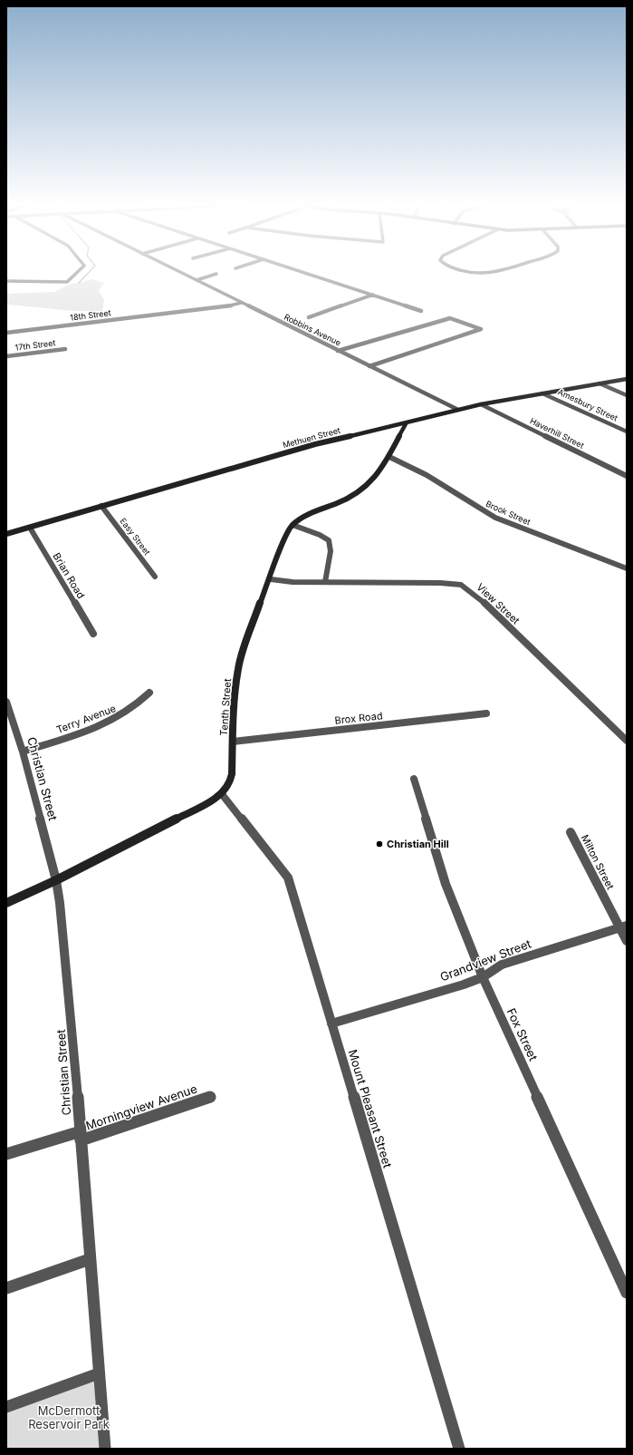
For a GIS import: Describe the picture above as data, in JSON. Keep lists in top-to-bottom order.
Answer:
{
  "streets": {
    "street": [
      "18th Street",
      "Robbins Avenue",
      "17th Street",
      "Amesbury Street",
      "Haverhill Street",
      "Methuen Street",
      "Brook Street",
      "Easy Street",
      "Brian Road",
      "View Street",
      "Tenth Street",
      "Brox Road",
      "Terry Avenue",
      "Christian Street",
      "Milton Street",
      "Grandview Street",
      "Fox Street",
      "Morningview Avenue",
      "Mount Pleasant Street"
    ]
  },
  "crossings": [
    ["18th Street", "Robbins Avenue"],
    ["Robbins Avenue", "Methuen Street"],
    ["Amesbury Street", "Methuen Street"],
    ["Haverhill Street", "Methuen Street"],
    ["Methuen Street", "Easy Street"],
    ["Methuen Street", "Brian Road"],
    ["View Street", "Tenth Street"],
    ["Tenth Street", "Brox Road"],
    ["Tenth Street", "Mount Pleasant Street"],
    ["Terry Avenue", "Christian Street"],
    ["Christian Street", "Morningview Avenue"],
    ["Milton Street", "Grandview Street"],
    ["Grandview Street", "Fox Street"],
    ["Grandview Street", "Mount Pleasant Street"]
  ],
  "parks": ["McDermott Reservoir Park"],
  "places": ["Christian Hill"]
}
